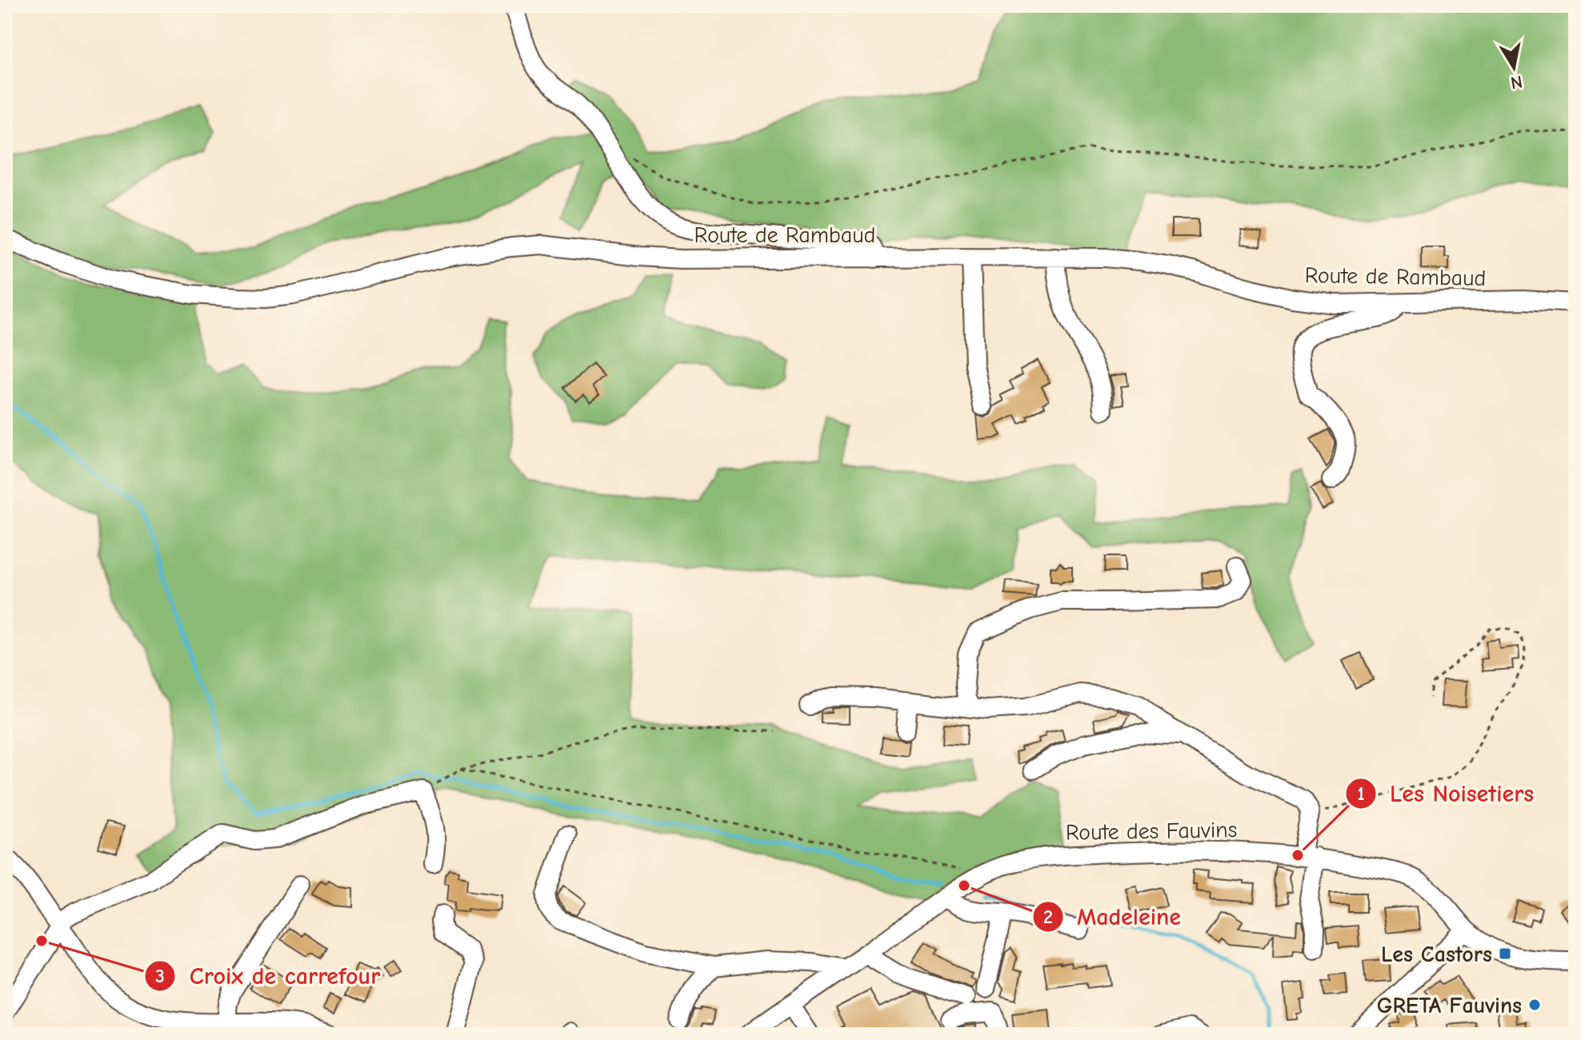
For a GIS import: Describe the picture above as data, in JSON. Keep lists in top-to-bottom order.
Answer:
{
  "streets": {
    "street": ["Route de Rambaud", "Route des Fauvins"]
  },
  "places": {
    "other": [
      "Les Noisetiers",
      "Madeleine",
      "Croix de carrefour",
      "GRETA Fauvins"
    ],
    "transit": ["Les Castors"]
  },
  "north": "bottom"
}
